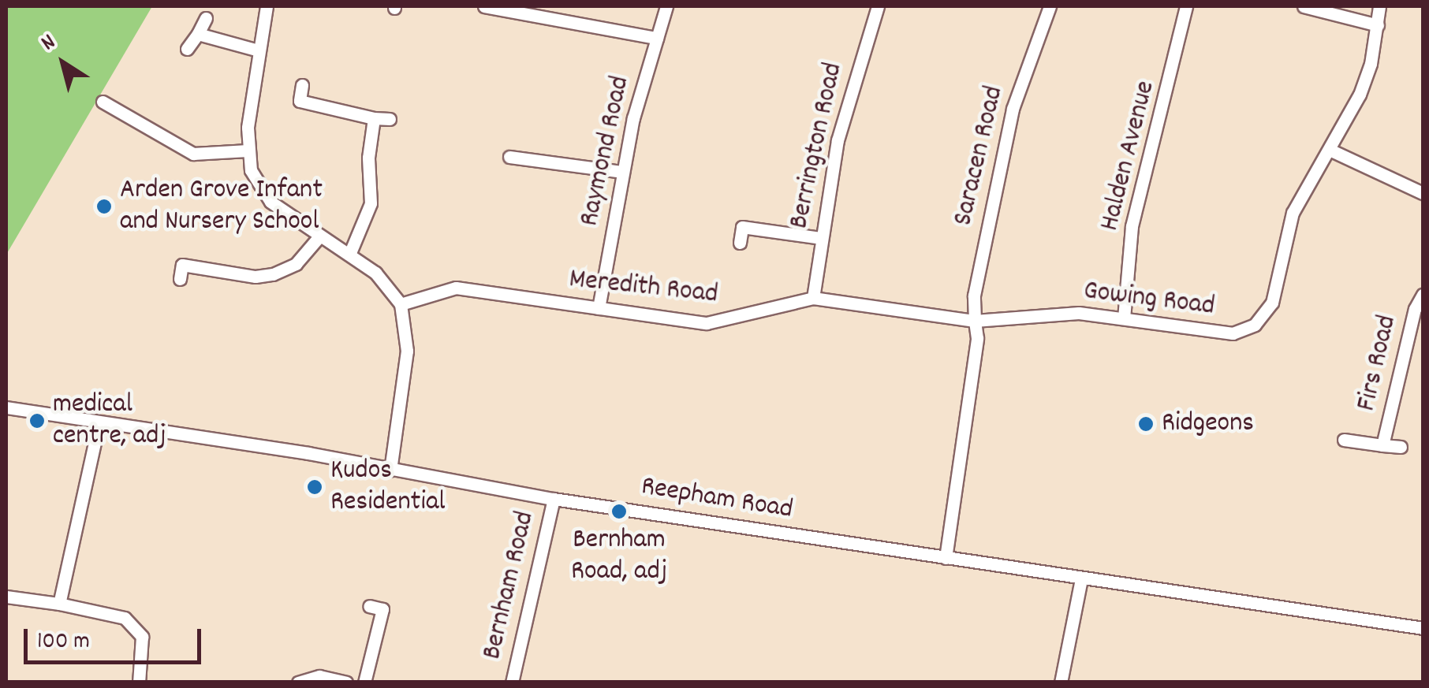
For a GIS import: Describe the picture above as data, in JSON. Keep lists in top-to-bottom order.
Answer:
{
  "streets": {
    "street": [
      "Berrington Road",
      "Raymond Road",
      "Saracen Road",
      "Halden Avenue",
      "Meredith Road",
      "Gowing Road",
      "Firs Road",
      "Reepham Road",
      "Bernham Road"
    ]
  },
  "crossings": [
    ["Berrington Road", "Meredith Road"],
    ["Raymond Road", "Meredith Road"],
    ["Saracen Road", "Meredith Road"],
    ["Saracen Road", "Gowing Road"],
    ["Halden Avenue", "Gowing Road"],
    ["Meredith Road", "Gowing Road"],
    ["Reepham Road", "Bernham Road"]
  ],
  "places": [
    "Arden Grove Infant and Nursery School",
    "medical centre, adj",
    "Ridgeons",
    "Kudos Residential",
    "Bernham Road, adj"
  ],
  "scale_bar": "100 m",
  "north": "top left"
}
